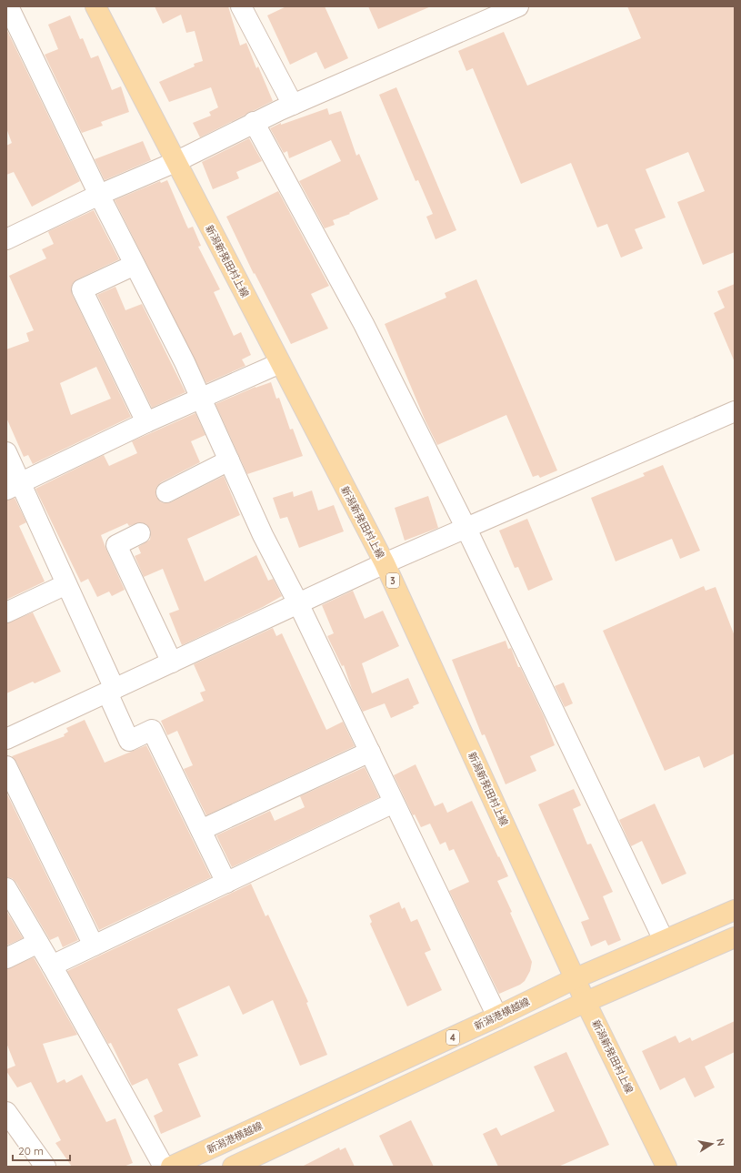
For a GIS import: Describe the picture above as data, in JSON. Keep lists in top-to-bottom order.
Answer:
{
  "streets": {
    "main road": [
      "新潟新発田村上線",
      "3",
      "新潟港横越線",
      "4"
    ]
  },
  "crossings": [
    ["新潟新発田村上線", "新潟港横越線"],
    ["新潟新発田村上線", "4"]
  ],
  "scale_bar": "20 m",
  "north": "right"
}
